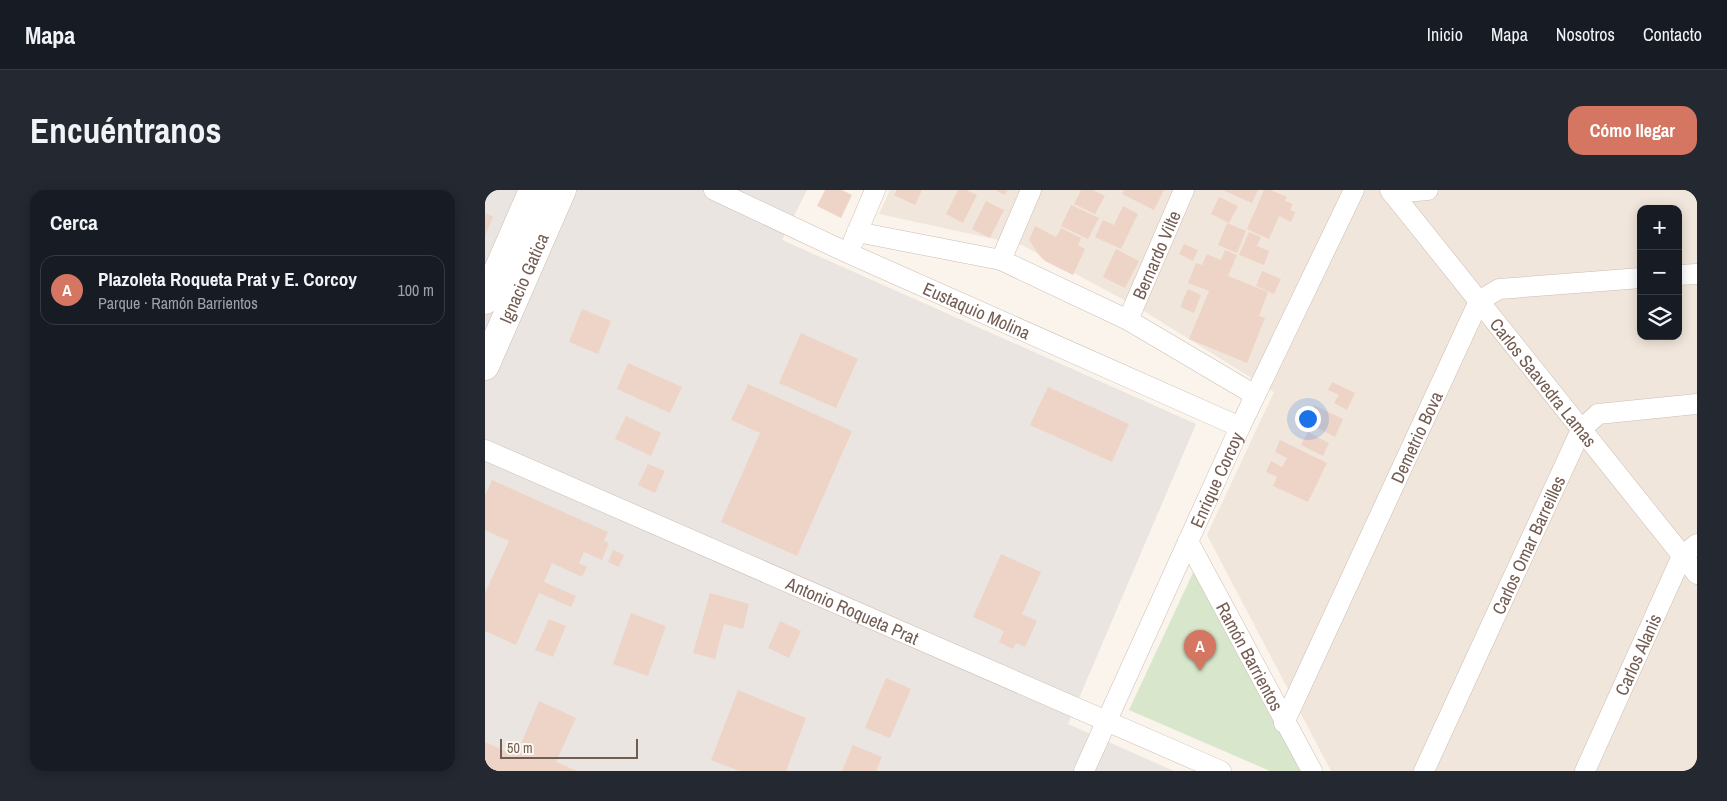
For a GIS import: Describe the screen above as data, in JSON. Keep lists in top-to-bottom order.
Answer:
{
  "streets": {
    "main road": ["Ignacio Gatica"],
    "street": [
      "Bernardo Vilte",
      "Eustaquio Molina",
      "Carlos Saavedra Lamas",
      "Demetrio Bova",
      "Enrique Corcoy",
      "Carlos Omar Barreilles",
      "Antonio Roqueta Prat",
      "Carlos Alanis",
      "Ramón Barrientos"
    ]
  },
  "crossings": [
    ["Eustaquio Molina", "Enrique Corcoy"],
    ["Carlos Saavedra Lamas", "Demetrio Bova"],
    ["Carlos Saavedra Lamas", "Carlos Omar Barreilles"],
    ["Carlos Saavedra Lamas", "Carlos Alanis"],
    ["Demetrio Bova", "Ramón Barrientos"],
    ["Enrique Corcoy", "Antonio Roqueta Prat"],
    ["Enrique Corcoy", "Ramón Barrientos"]
  ],
  "scale_bar": "50 m",
  "page": {
    "header": "Mapa",
    "nav": [
      "Inicio",
      "Mapa",
      "Nosotros",
      "Contacto"
    ],
    "buttons": "Cómo llegar",
    "title": "Encuéntranos",
    "heading": "Cerca",
    "map_buttons": ["+", "−"],
    "list": [
      {
        "mark": "A",
        "name": "Plazoleta Roqueta Prat y E. Corcoy",
        "note": "Parque · Ramón Barrientos",
        "value": "100 m"
      }
    ],
    "pins": "A",
    "scale": "50 m"
  }
}
